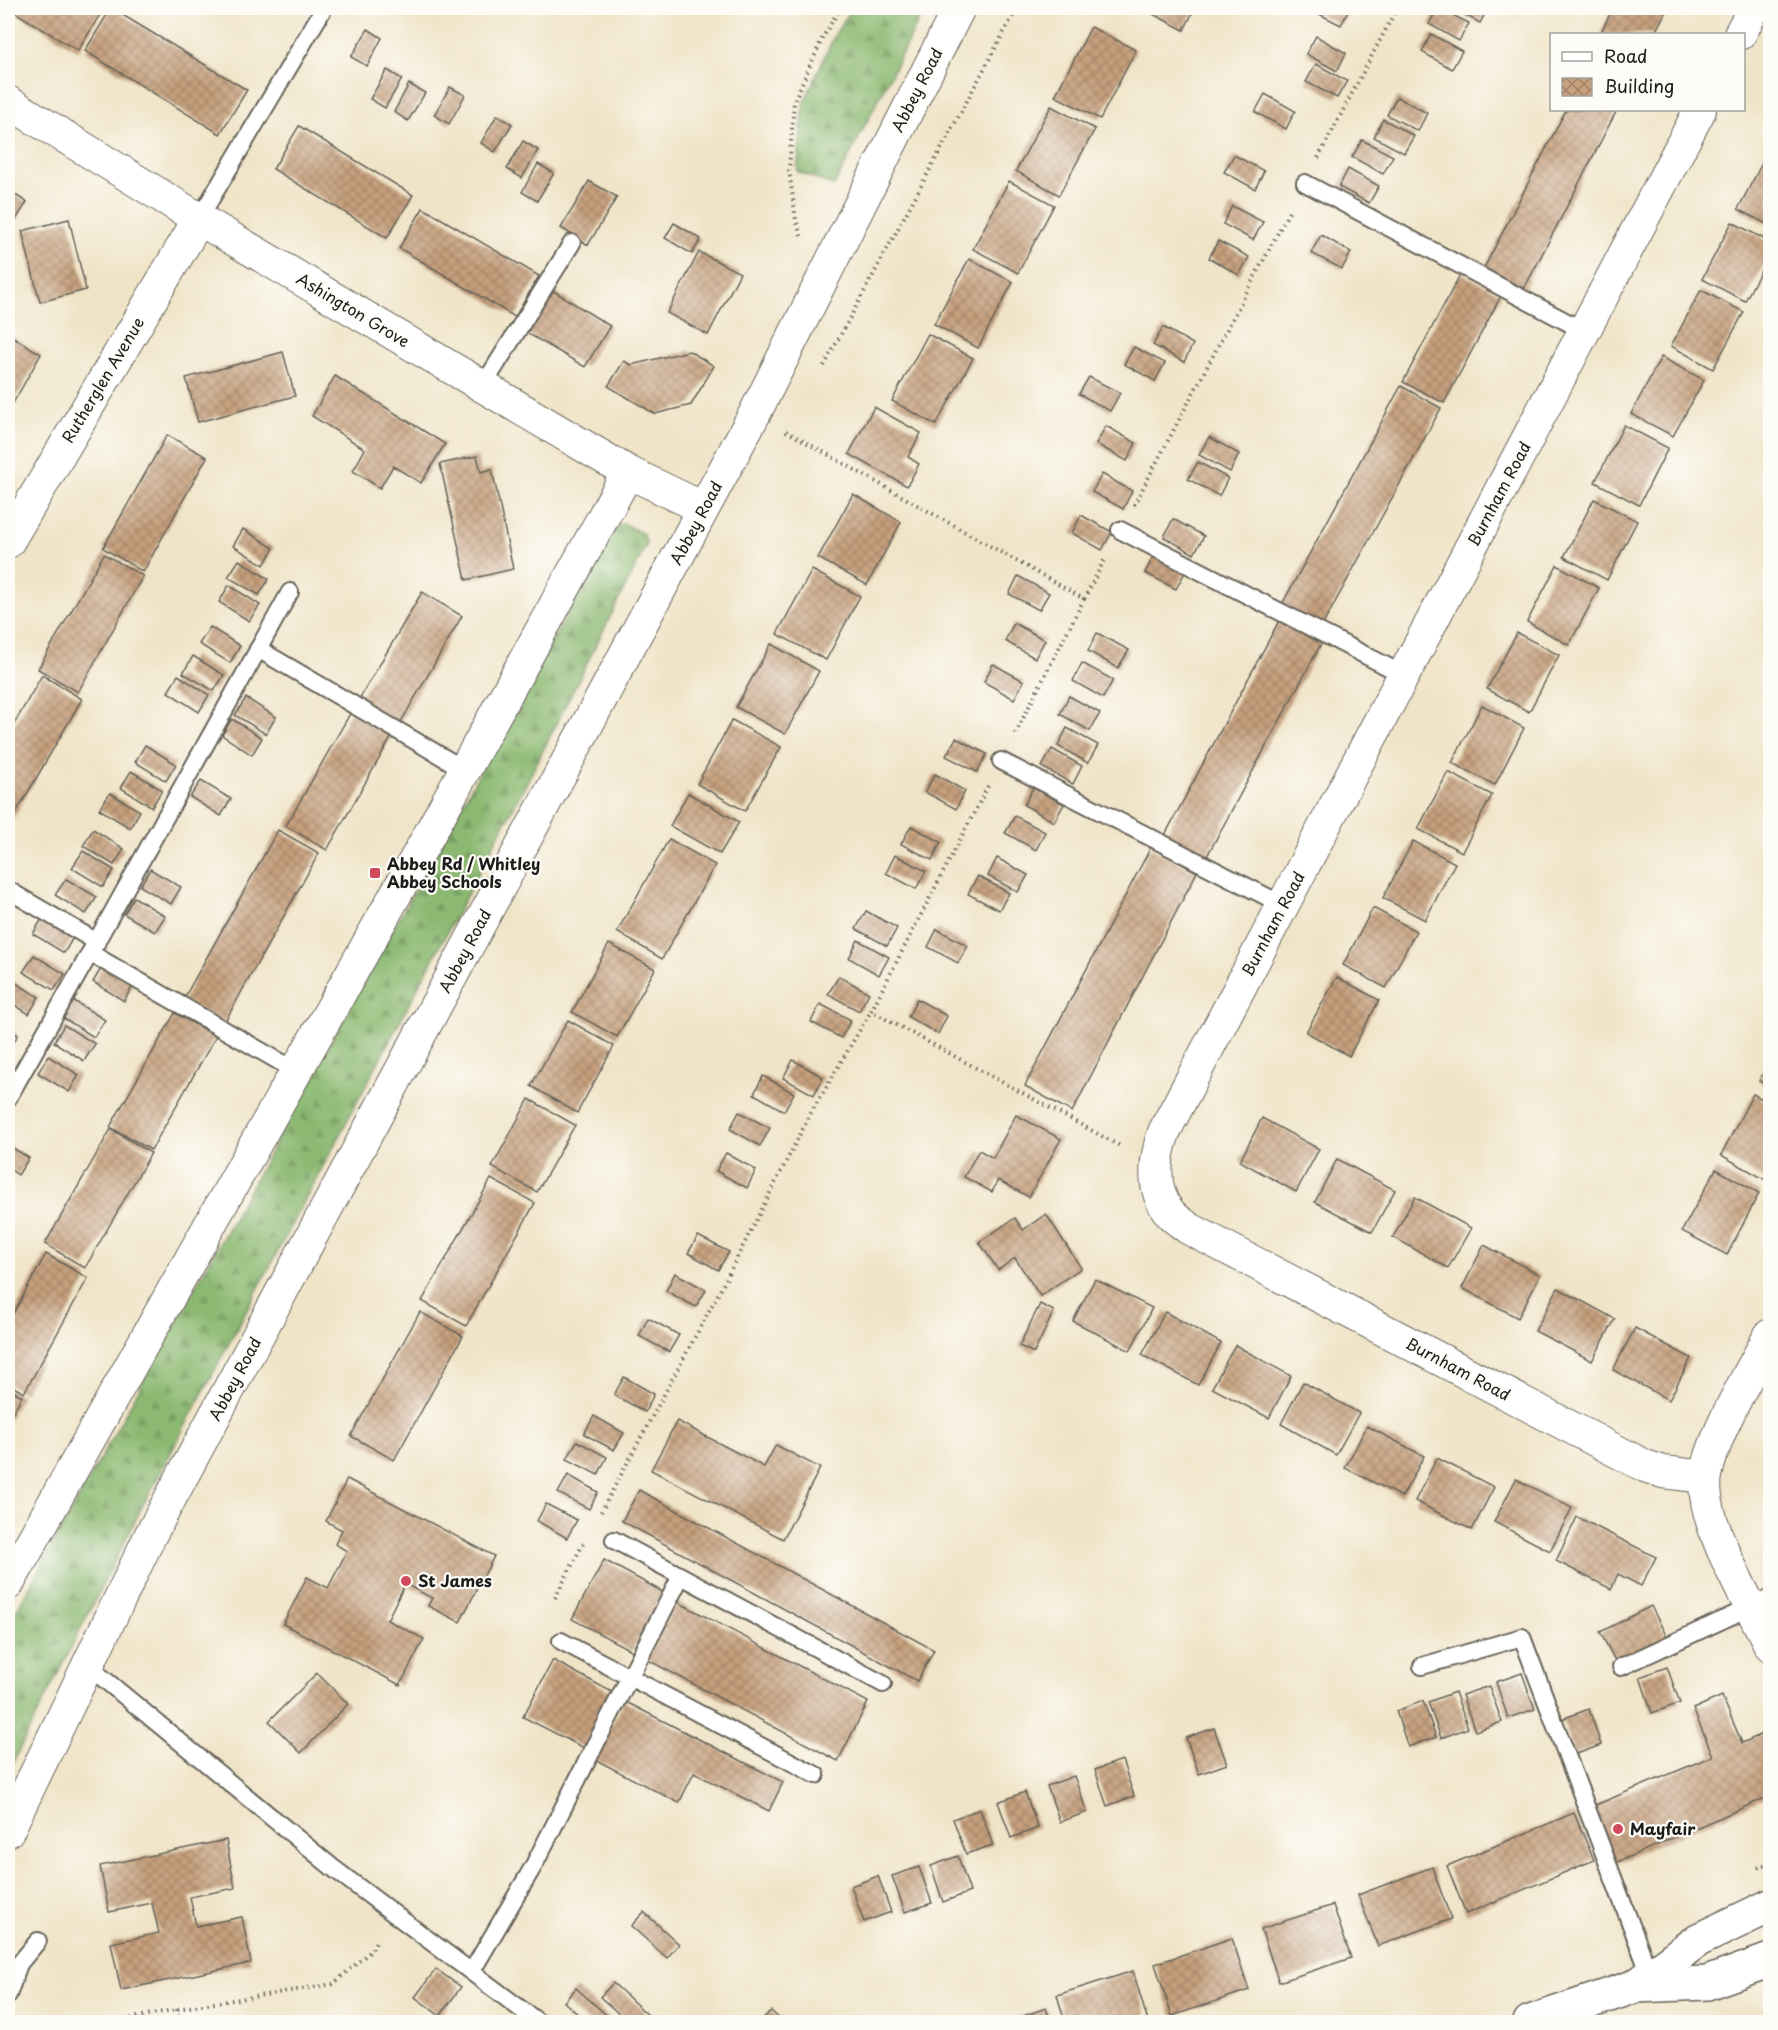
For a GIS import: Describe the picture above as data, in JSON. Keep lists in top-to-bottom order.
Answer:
{
  "streets": {
    "street": [
      "Abbey Road",
      "Ashington Grove",
      "Rutherglen Avenue",
      "Burnham Road"
    ]
  },
  "crossings": [
    ["Abbey Road", "Ashington Grove"],
    ["Ashington Grove", "Rutherglen Avenue"]
  ],
  "places": {
    "transit": ["Abbey Rd / Whitley Abbey Schools"],
    "other": ["St James", "Mayfair"]
  },
  "legend": ["Road", "Building"]
}
